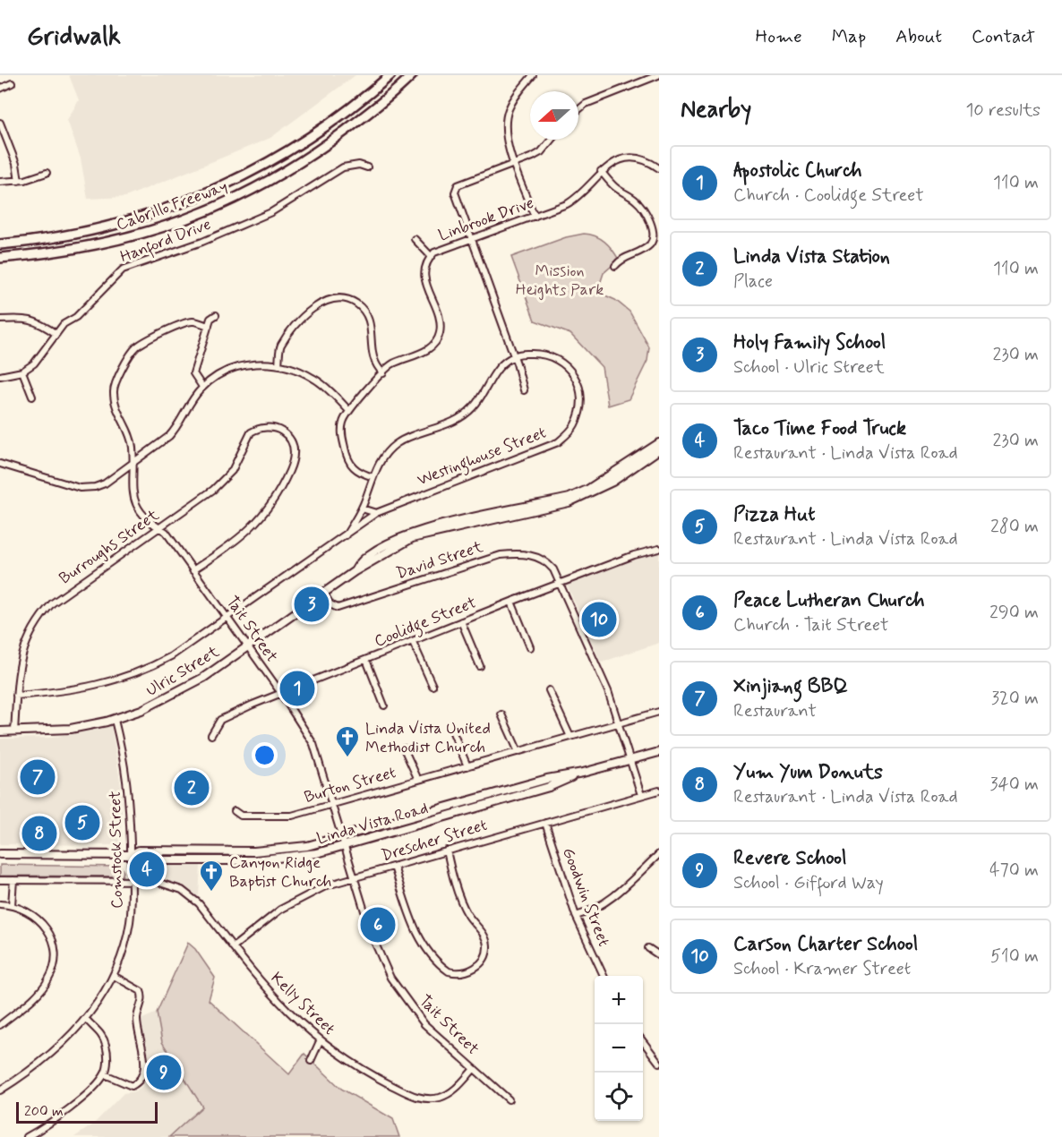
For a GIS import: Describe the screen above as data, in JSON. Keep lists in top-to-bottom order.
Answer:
{
  "streets": {
    "highway": ["Cabrillo Freeway"],
    "main road": ["Ulric Street", "Linda Vista Road"],
    "street": [
      "Linbrook Drive",
      "Hanford Drive",
      "Westinghouse Street",
      "Burroughs Street",
      "David Street",
      "Coolidge Street",
      "Tait Street",
      "Burton Street",
      "Drescher Street",
      "Comstock Street",
      "Goodwin Street",
      "Kelly Street"
    ]
  },
  "crossings": [
    ["Burroughs Street", "Tait Street"],
    ["Burroughs Street", "Ulric Street"],
    ["David Street", "Coolidge Street"],
    ["David Street", "Ulric Street"],
    ["Coolidge Street", "Tait Street"],
    ["Tait Street", "Ulric Street"],
    ["Tait Street", "Burton Street"],
    ["Tait Street", "Linda Vista Road"],
    ["Tait Street", "Drescher Street"],
    ["Tait Street", "Kelly Street"],
    ["Ulric Street", "Comstock Street"],
    ["Linda Vista Road", "Comstock Street"],
    ["Drescher Street", "Goodwin Street"],
    ["Drescher Street", "Kelly Street"],
    ["Comstock Street", "Kelly Street"]
  ],
  "parks": ["Mission Heights Park"],
  "places": {
    "church": ["Linda Vista United Methodist Church", "Canyon Ridge Baptist Church"]
  },
  "scale_bar": "200 m",
  "north": "left",
  "page": {
    "header": "Gridwalk",
    "nav": [
      "Home",
      "Map",
      "About",
      "Contact"
    ],
    "heading": ["Nearby", "10 results"],
    "list": [
      {
        "mark": "1",
        "name": "Apostolic Church",
        "note": "Church · Coolidge Street",
        "value": "110 m"
      },
      {
        "mark": "2",
        "name": "Linda Vista Station",
        "note": "Place",
        "value": "110 m"
      },
      {
        "mark": "3",
        "name": "Holy Family School",
        "note": "School · Ulric Street",
        "value": "230 m"
      },
      {
        "mark": "4",
        "name": "Taco Time Food Truck",
        "note": "Restaurant · Linda Vista Road",
        "value": "230 m"
      },
      {
        "mark": "5",
        "name": "Pizza Hut",
        "note": "Restaurant · Linda Vista Road",
        "value": "280 m"
      },
      {
        "mark": "6",
        "name": "Peace Lutheran Church",
        "note": "Church · Tait Street",
        "value": "290 m"
      },
      {
        "mark": "7",
        "name": "Xinjiang BBQ",
        "note": "Restaurant",
        "value": "320 m"
      },
      {
        "mark": "8",
        "name": "Yum Yum Donuts",
        "note": "Restaurant · Linda Vista Road",
        "value": "340 m"
      },
      {
        "mark": "9",
        "name": "Revere School",
        "note": "School · Gifford Way",
        "value": "470 m"
      },
      {
        "mark": "10",
        "name": "Carson Charter School",
        "note": "School · Kramer Street",
        "value": "510 m"
      }
    ],
    "pins": [
      "3",
      "10",
      "1",
      "7",
      "2",
      "5",
      "8",
      "4",
      "6",
      "9"
    ],
    "map_buttons": ["+", "−"],
    "scale": "200 m"
  }
}
